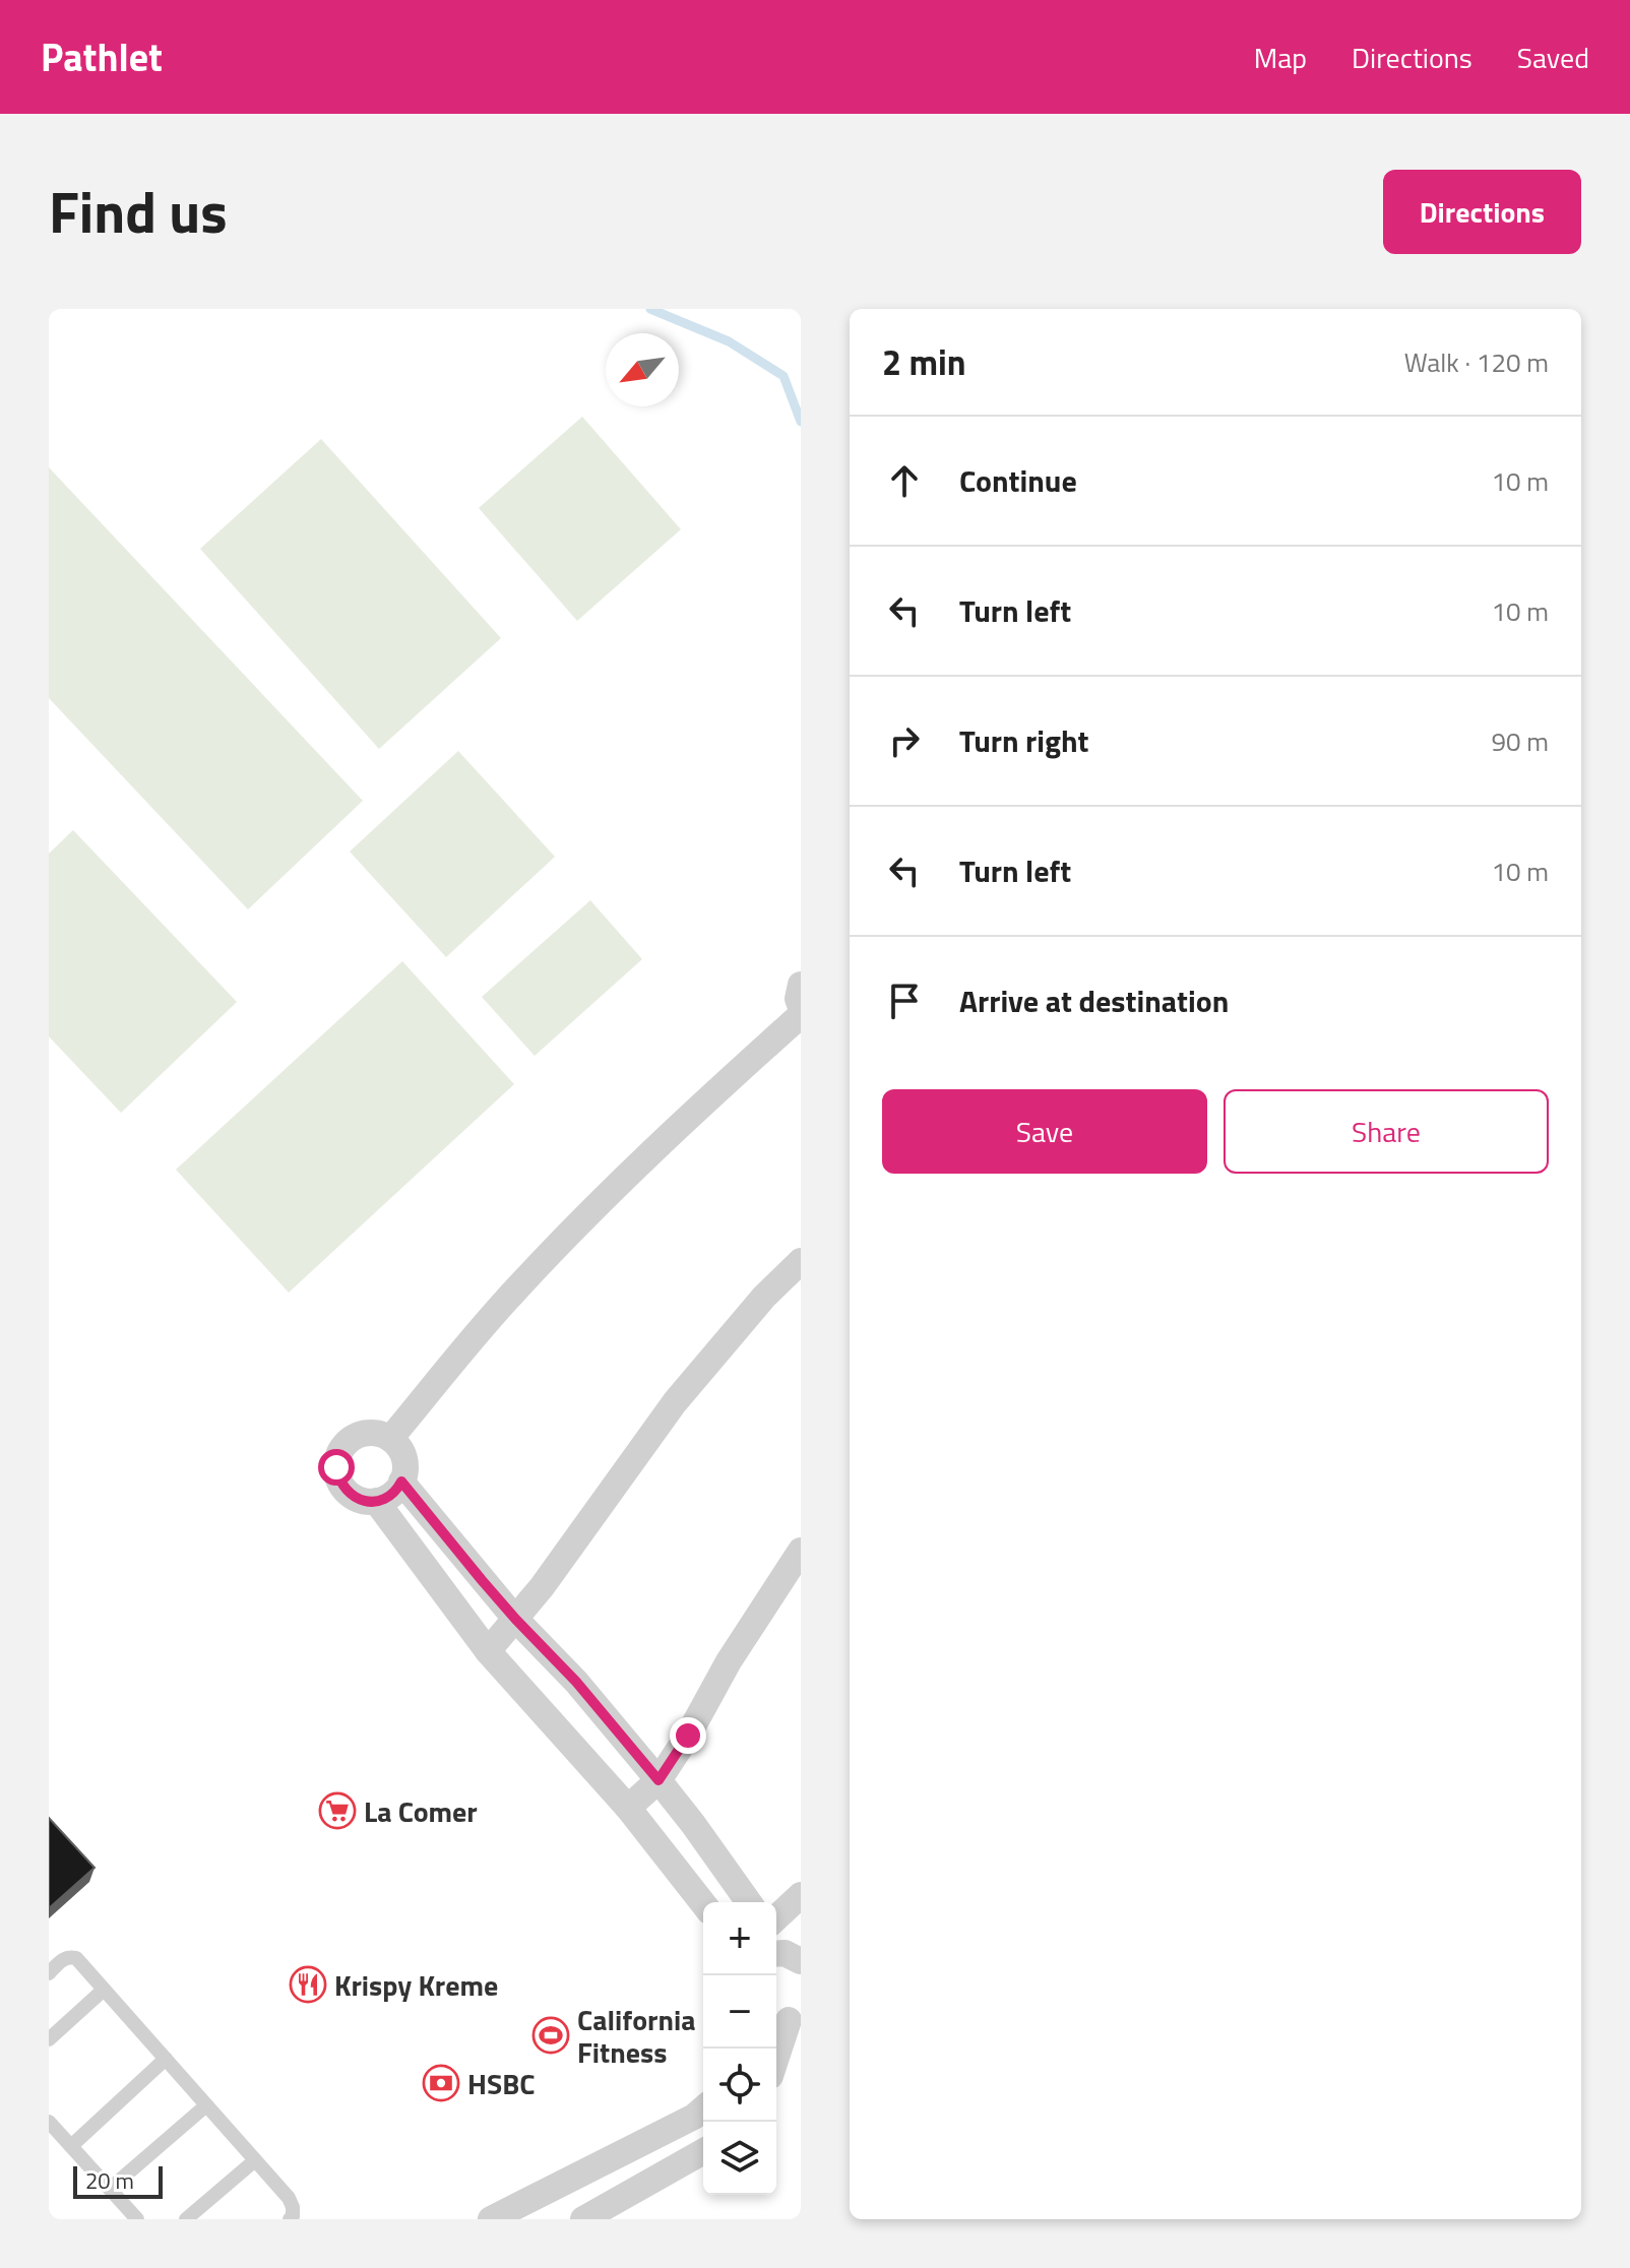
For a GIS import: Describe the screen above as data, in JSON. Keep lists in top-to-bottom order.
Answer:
{
  "places": {
    "supermarket": ["La Comer"],
    "restaurant": ["Krispy Kreme"],
    "sports": ["California Fitness"],
    "bank": ["HSBC"]
  },
  "scale_bar": "20 m",
  "north": "bottom left",
  "page": {
    "header": "Pathlet",
    "nav": ["Map", "Directions", "Saved"],
    "title": "Find us",
    "buttons": [
      "Directions",
      ["Save", "Share"]
    ],
    "heading": ["2 min", "Walk · 120 m"],
    "list": [
      ["Continue", "10 m"],
      ["Turn left", "10 m"],
      ["Turn right", "90 m"],
      ["Turn left", "10 m"],
      "Arrive at destination"
    ],
    "map_buttons": ["+", "−"],
    "scale": "20 m"
  }
}
